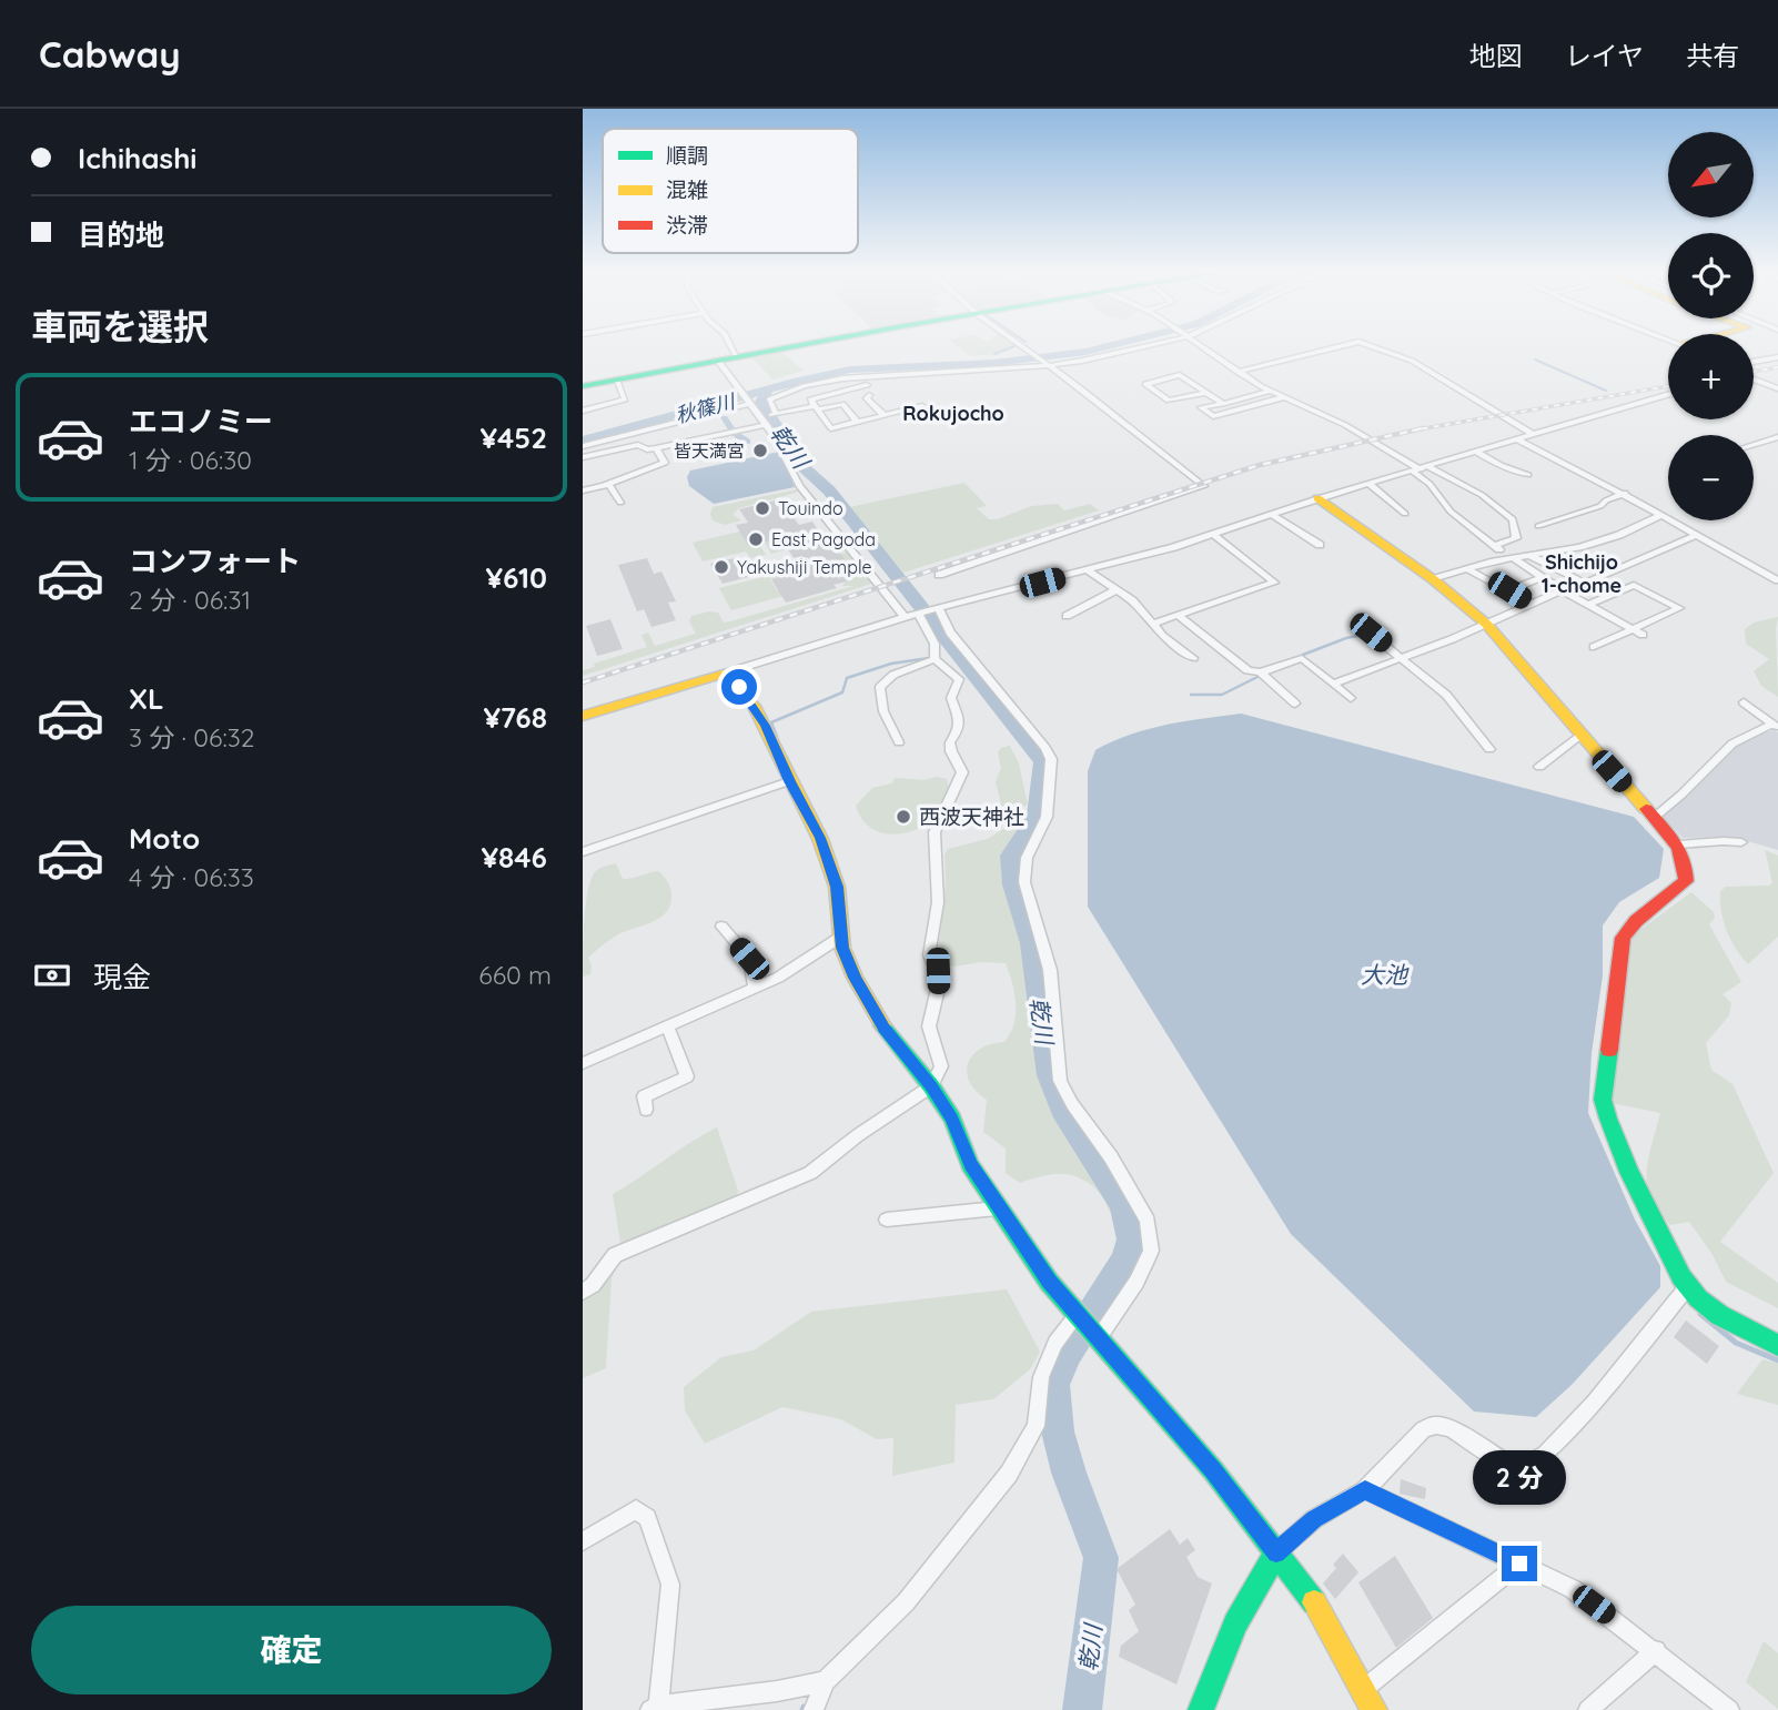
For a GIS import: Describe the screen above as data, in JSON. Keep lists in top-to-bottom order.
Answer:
{
  "districts": ["Rokujocho", "Shichijo 1-chome"],
  "water": ["秋篠川", "乾川", "大池"],
  "places": [
    "皆天満宮",
    "Touindo",
    "East Pagoda",
    "Yakushiji Temple",
    "西波天神社"
  ],
  "legend": ["順調", "混雑", "渋滞"],
  "north": "bottom left",
  "page": {
    "header": "Cabway",
    "nav": ["地図", "レイヤ", "共有"],
    "banner": ["Ichihashi", "目的地"],
    "map_buttons": ["+", "−"],
    "heading": "車両を選択",
    "list": [
      {
        "name": "エコノミー",
        "note": "1 分 · 06:30",
        "value": "¥452"
      },
      {
        "name": "コンフォート",
        "note": "2 分 · 06:31",
        "value": "¥610"
      },
      {
        "name": "XL",
        "note": "3 分 · 06:32",
        "value": "¥768"
      },
      {
        "name": "Moto",
        "note": "4 分 · 06:33",
        "value": "¥846"
      }
    ],
    "pay": ["現金", "660 m"],
    "bubble": "2 分",
    "buttons": "確定"
  }
}
